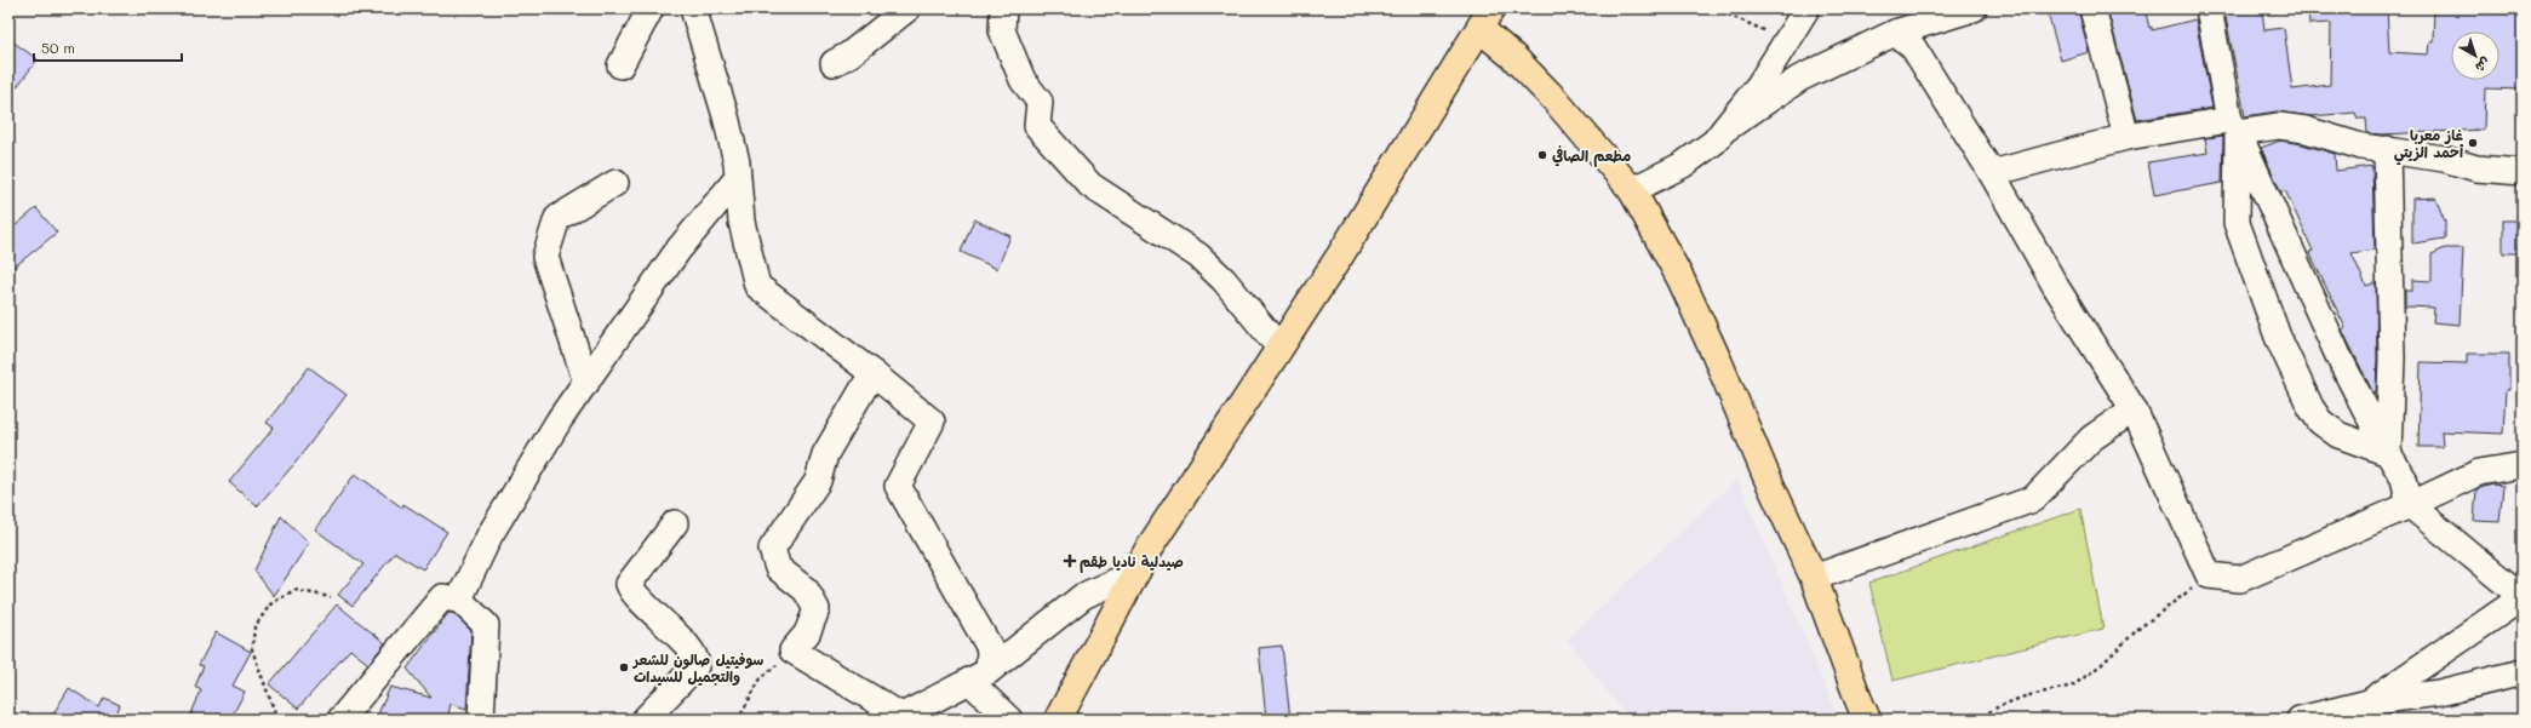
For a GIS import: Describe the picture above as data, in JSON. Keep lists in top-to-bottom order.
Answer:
{
  "places": {
    "other": ["غاز معربا أحمد الزيتي", "مطعم الصافي", "سوفيتيل صالون للشعر والتجميل للسيدات"],
    "health": ["صيدلية ناديا طقم"]
  },
  "scale_bar": "50 m",
  "north": "bottom right"
}
